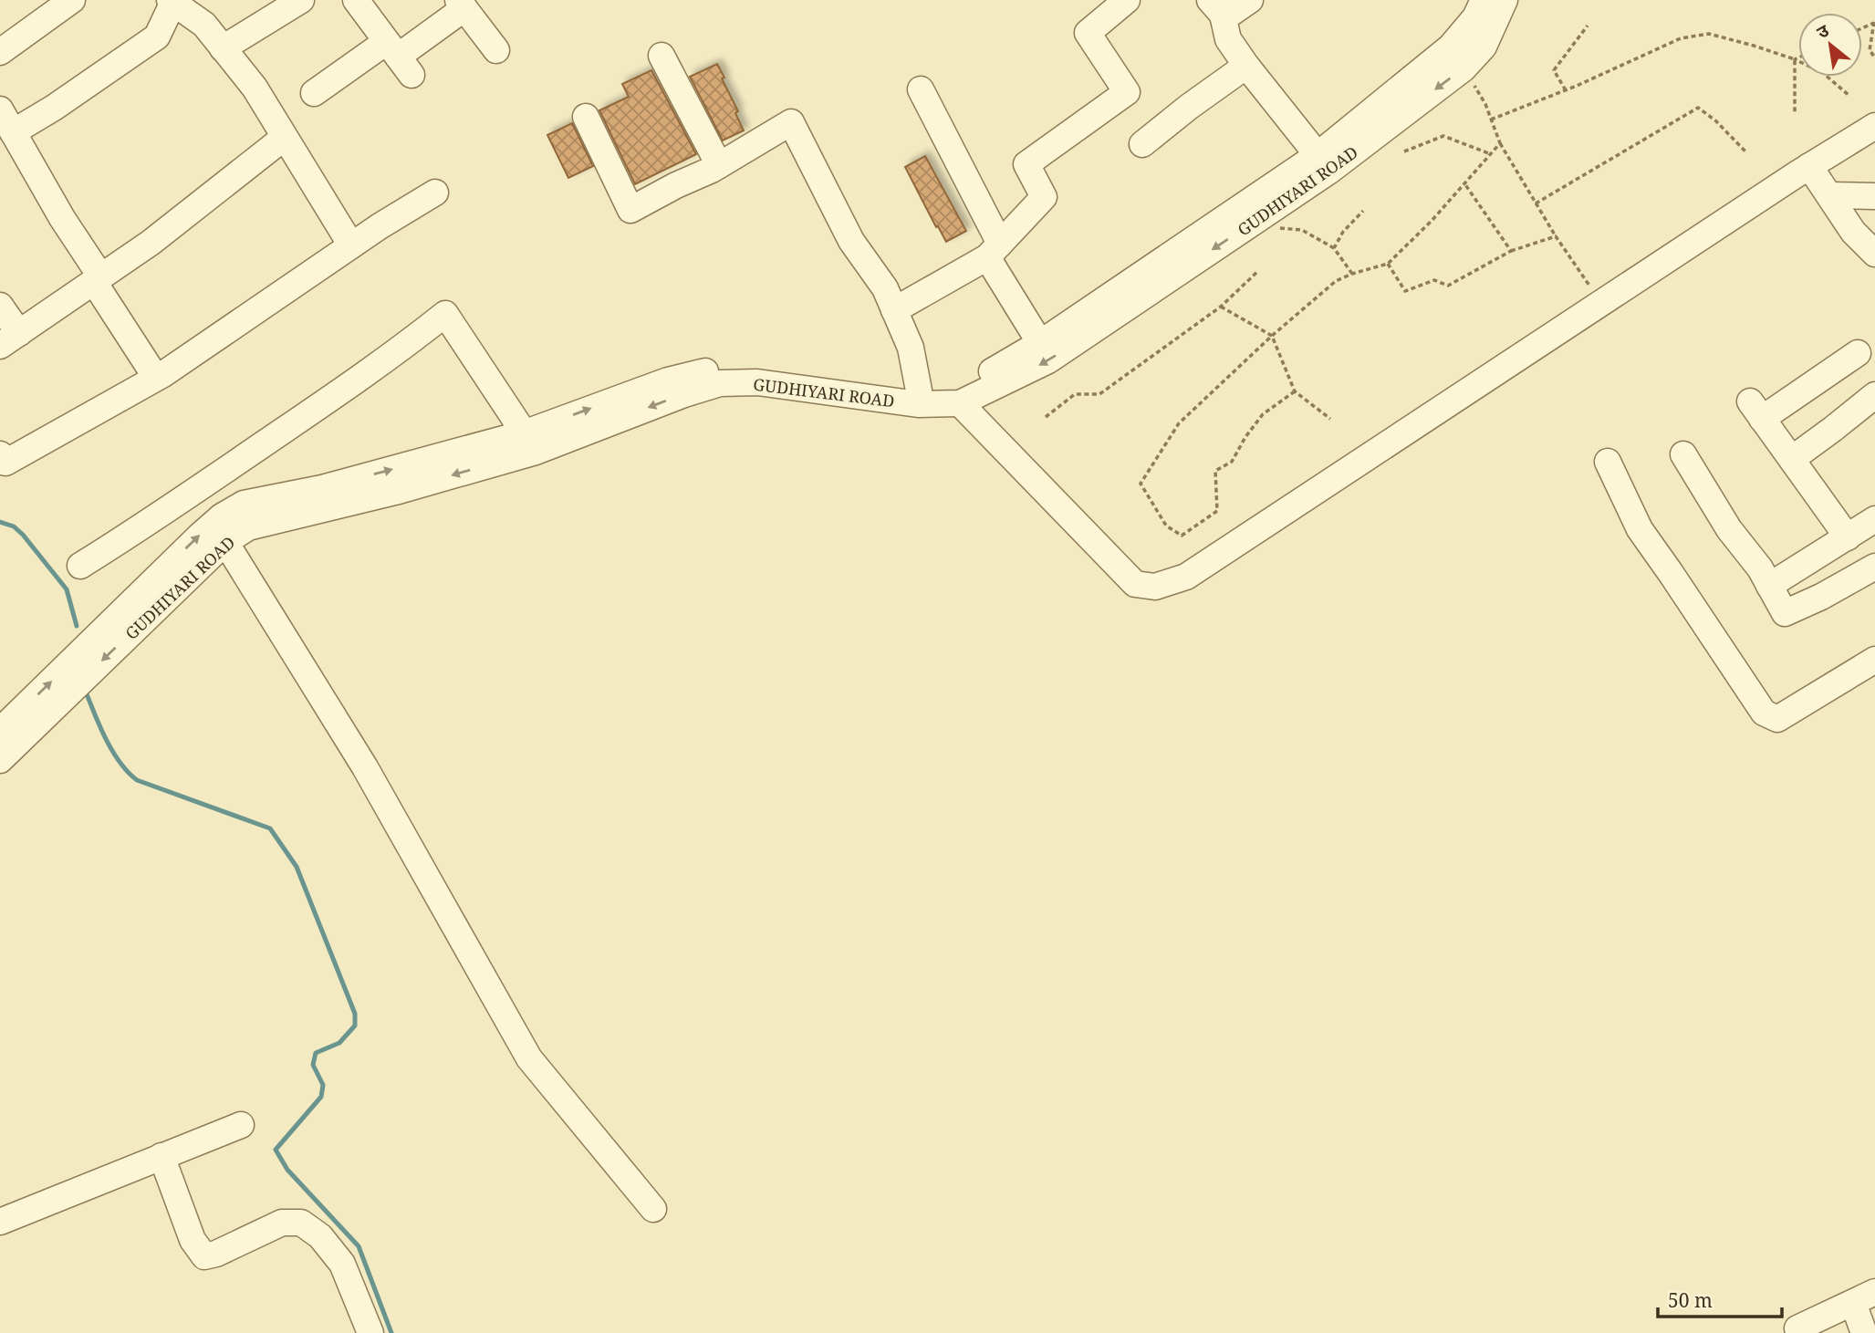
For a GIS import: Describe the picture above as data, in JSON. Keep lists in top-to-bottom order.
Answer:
{
  "streets": {
    "street": ["GUDHIYARI ROAD"]
  },
  "scale_bar": "50 m",
  "north": "top left"
}
